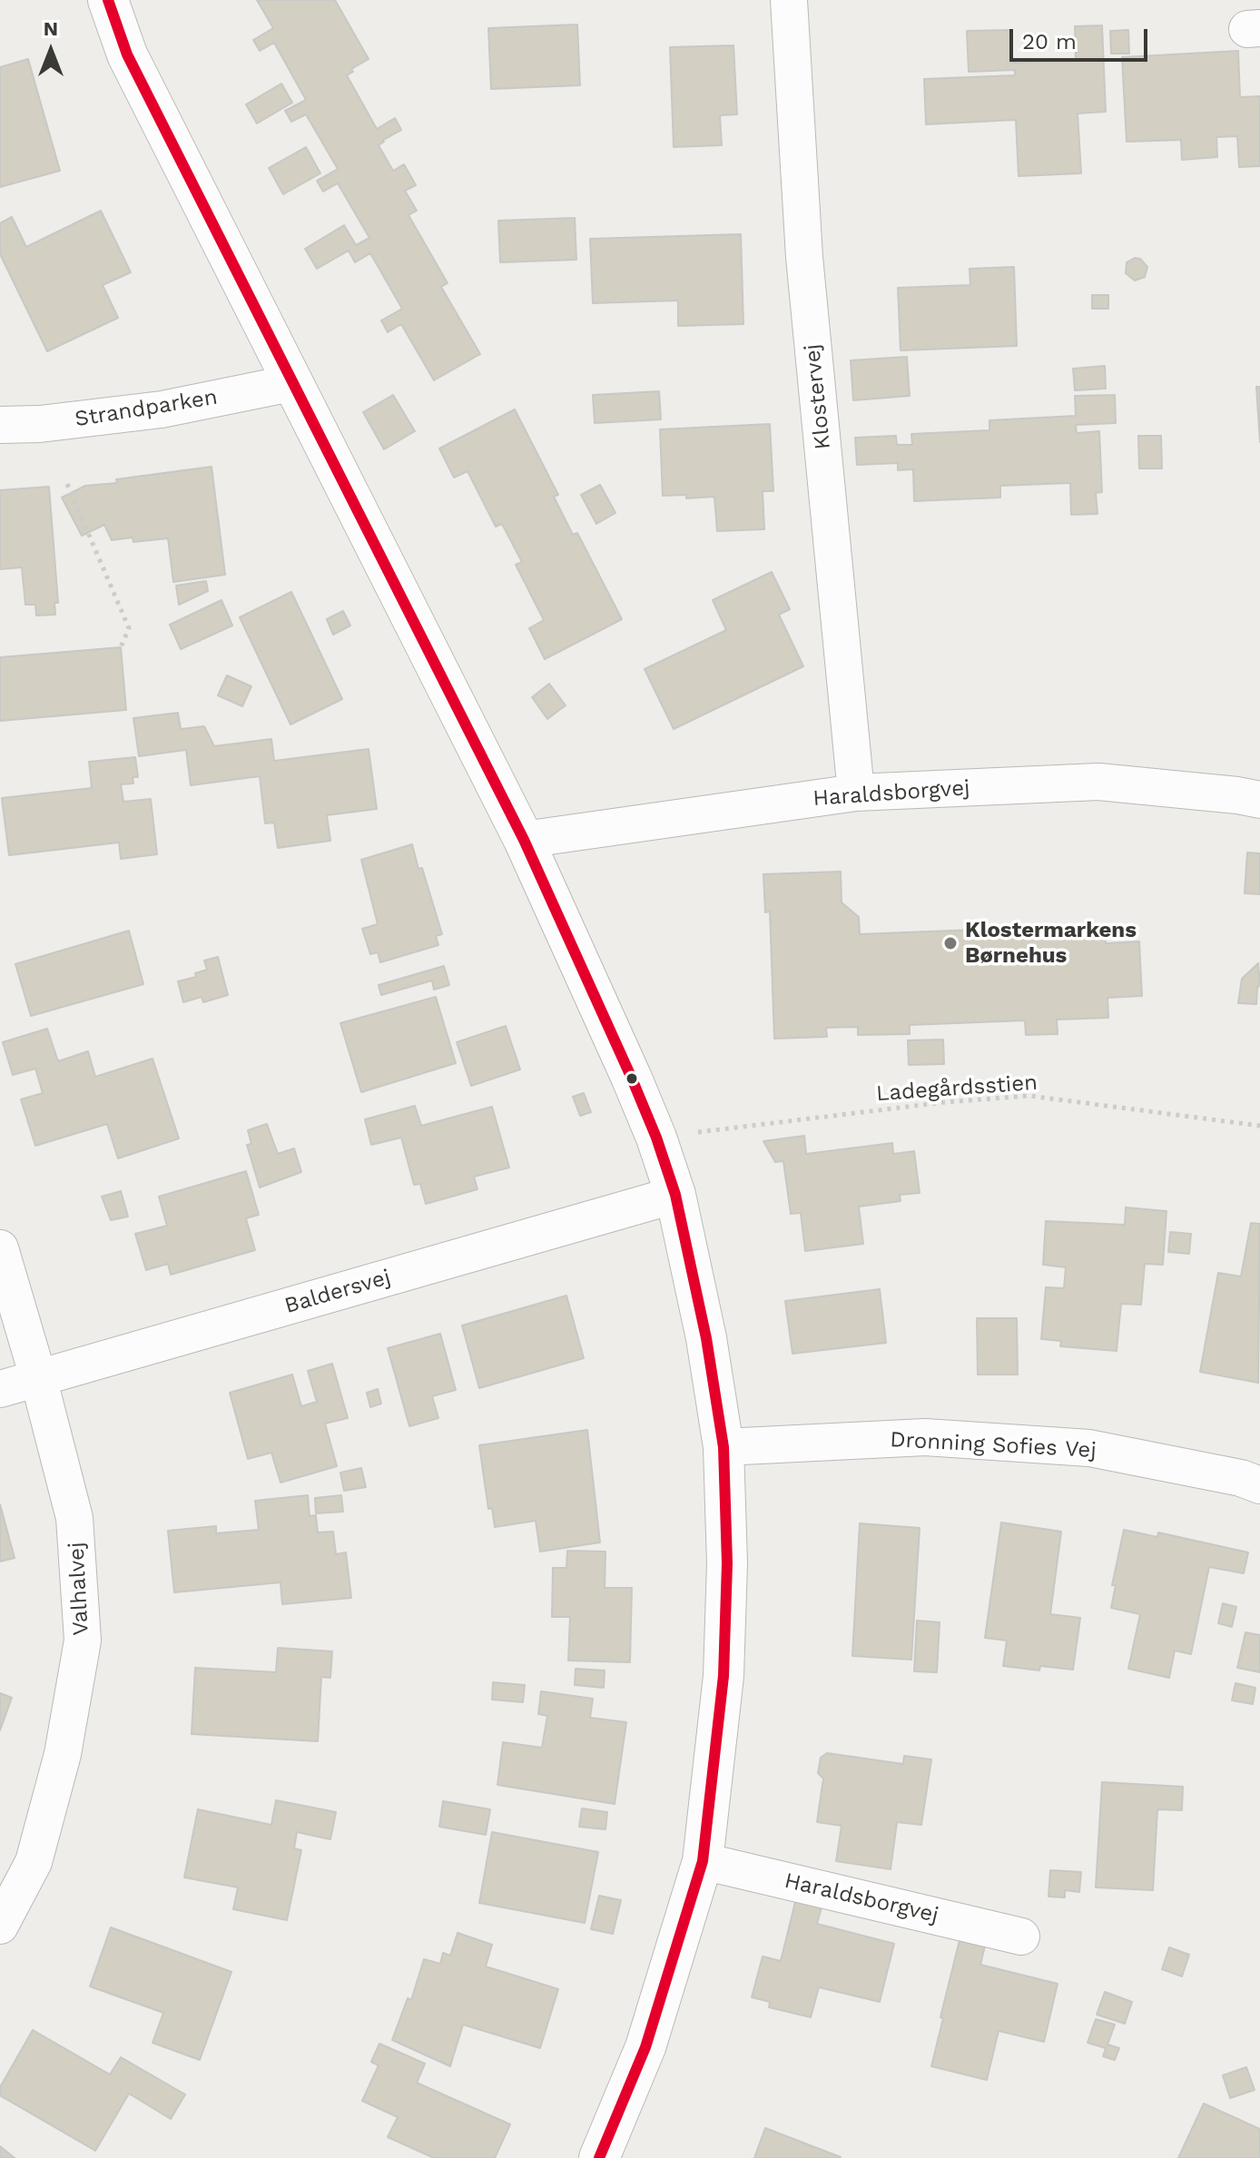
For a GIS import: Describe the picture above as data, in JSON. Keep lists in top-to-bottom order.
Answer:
{
  "streets": {
    "street": [
      "Klostervej",
      "Strandparken",
      "Haraldsborgvej",
      "Baldersvej",
      "Dronning Sofies Vej",
      "Valhalvej"
    ],
    "path": ["Ladegårdsstien"]
  },
  "crossings": [
    ["Klostervej", "Haraldsborgvej"],
    ["Baldersvej", "Valhalvej"]
  ],
  "places": ["Klostermarkens Børnehus"],
  "scale_bar": "20 m",
  "north": "top"
}
